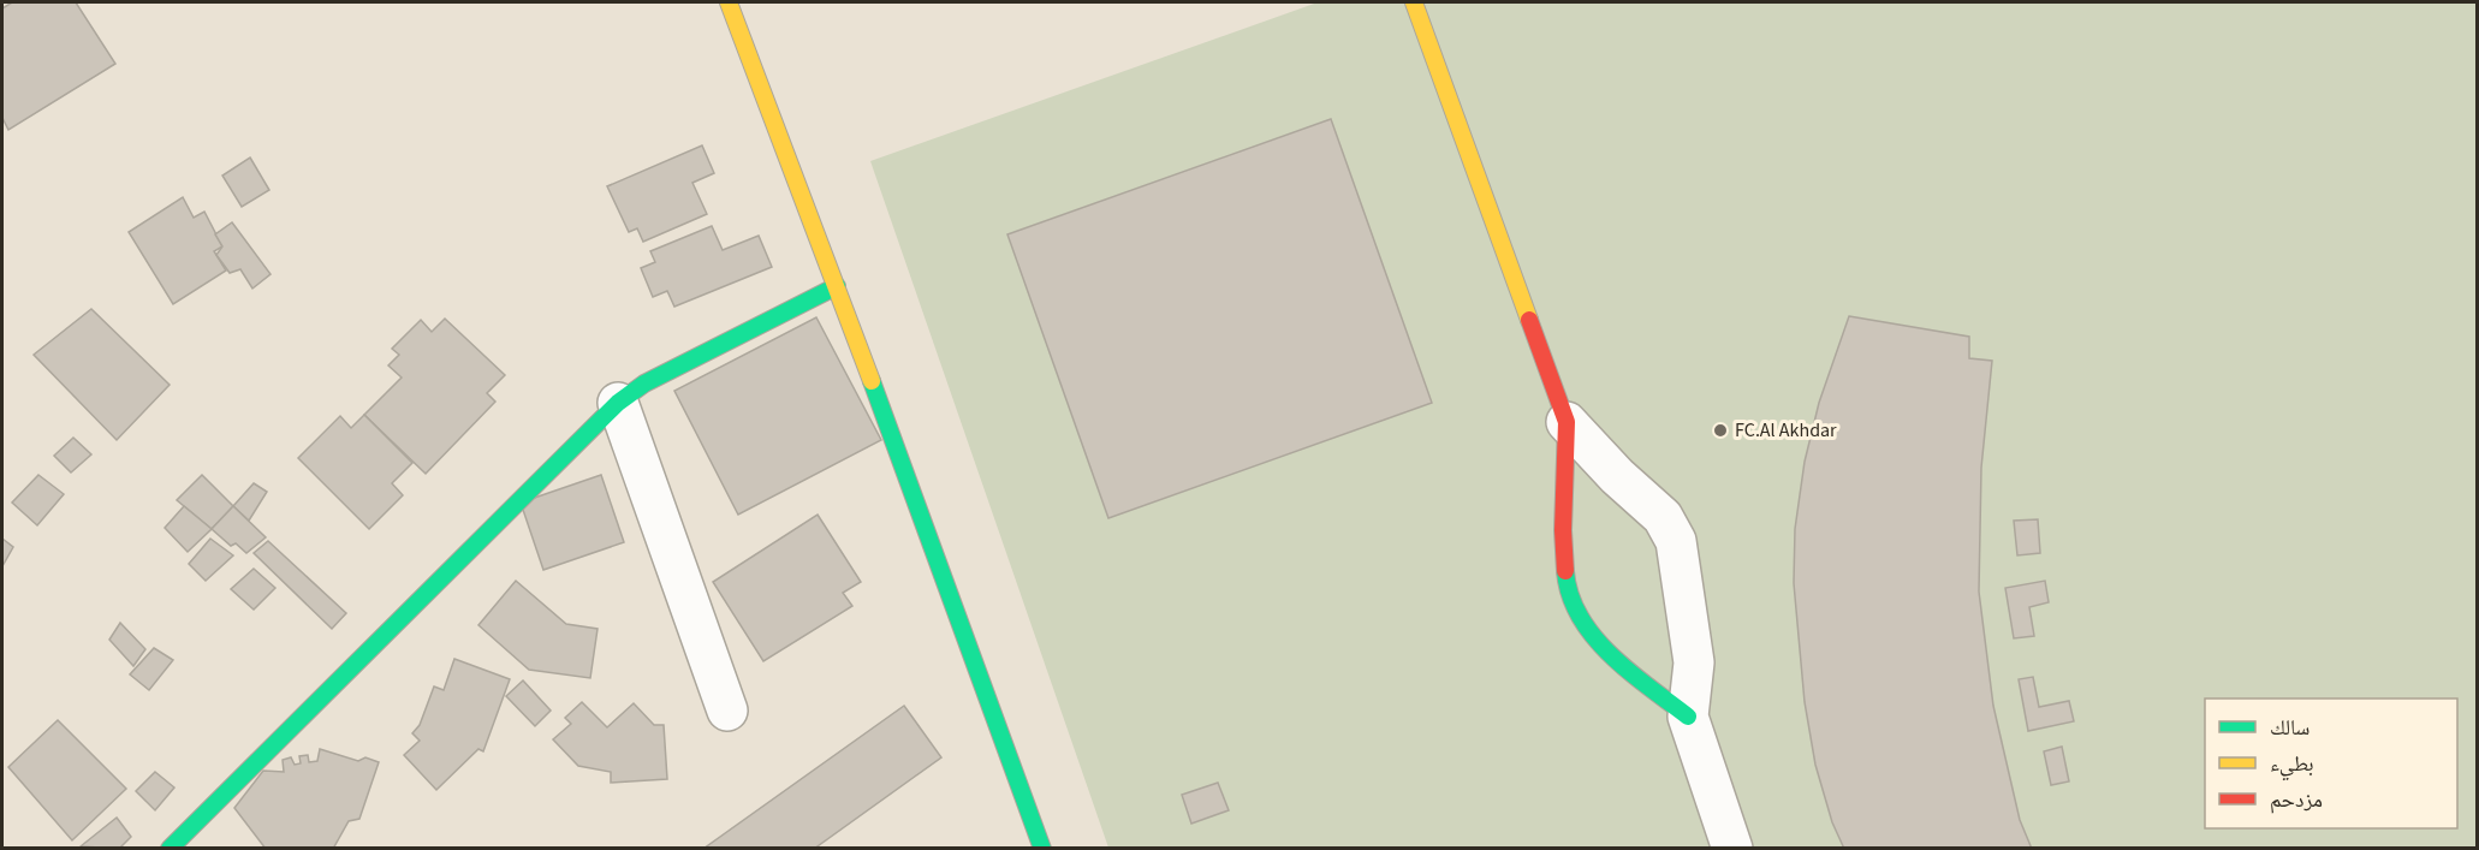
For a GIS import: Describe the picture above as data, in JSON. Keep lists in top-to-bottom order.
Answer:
{
  "places": ["FC.Al Akhdar"],
  "legend": ["سالك", "بطيء", "مزدحم"]
}
